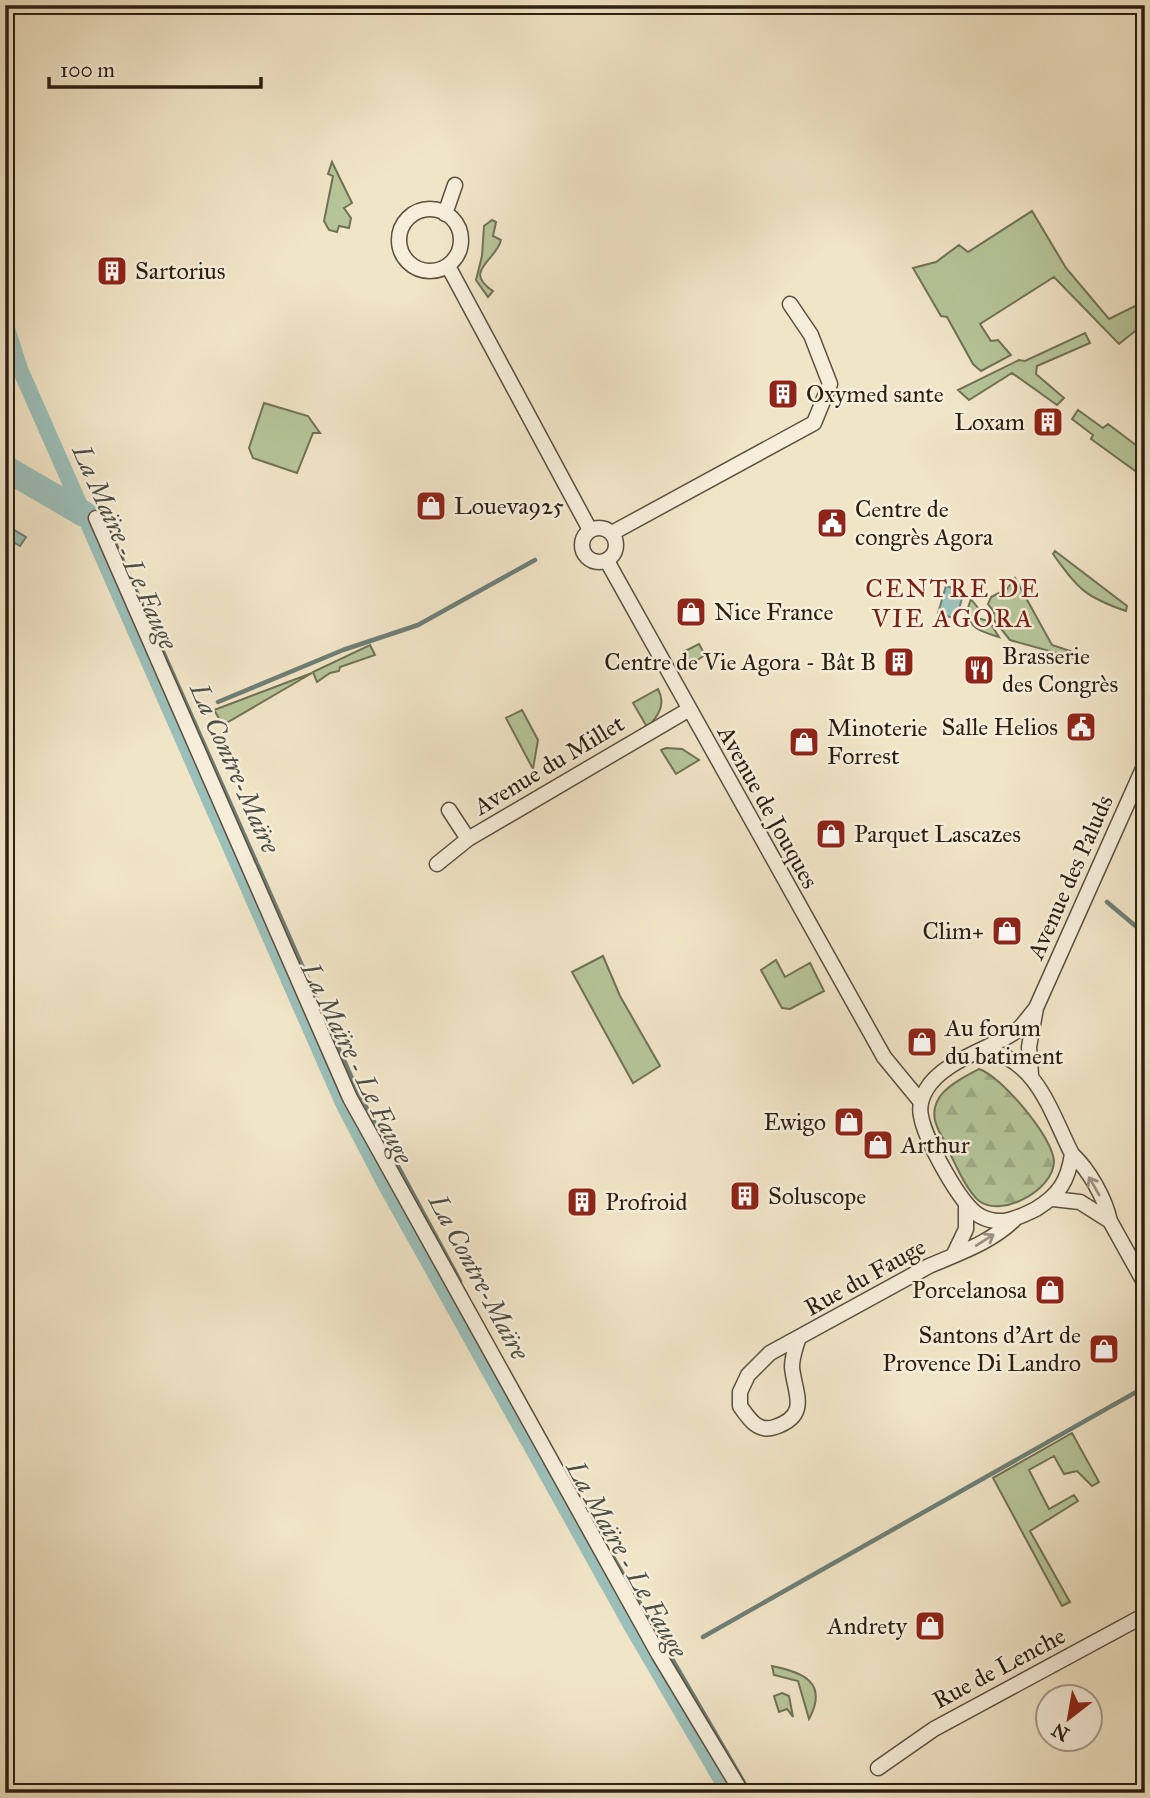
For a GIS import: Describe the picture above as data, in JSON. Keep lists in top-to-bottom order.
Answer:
{
  "streets": {
    "street": [
      "Avenue du Millet",
      "Avenue de Jouques",
      "Avenue des Paluds",
      "Rue du Fauge",
      "Rue de Lenche"
    ]
  },
  "crossings": [
    ["Avenue du Millet", "Avenue de Jouques"],
    ["Avenue de Jouques", "Avenue des Paluds"],
    ["Avenue de Jouques", "Rue du Fauge"],
    ["Avenue des Paluds", "Rue du Fauge"]
  ],
  "districts": ["CENTRE DE VIE AGORA"],
  "water": ["La Maïre - Le Fauge", "La Contre-Maïre"],
  "places": {
    "building": [
      "Sartorius",
      "Oxymed sante",
      "Loxam",
      "Centre de Vie Agora - Bât B",
      "Soluscope",
      "Profroid"
    ],
    "shop": [
      "Loueva925",
      "Nice France",
      "Minoterie Forrest",
      "Parquet Lascazes",
      "Clim+",
      "Au forum du batiment",
      "Ewigo",
      "Arthur",
      "Porcelanosa",
      "Santons d'Art de Provence Di Landro",
      "Andrety"
    ],
    "public building": ["Centre de congrès Agora", "Salle Helios"],
    "restaurant": ["Brasserie des Congrès"]
  },
  "scale_bar": "100 m",
  "north": "bottom left"
}
